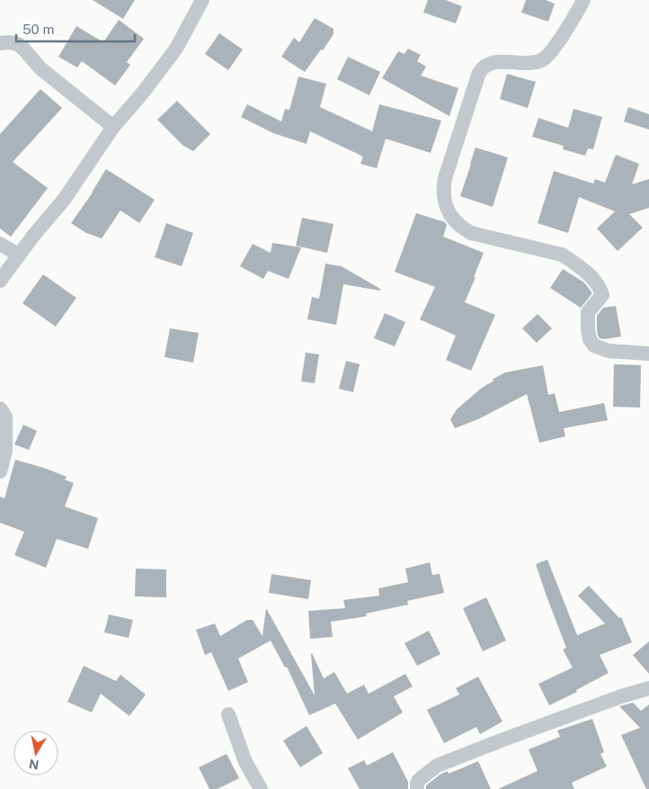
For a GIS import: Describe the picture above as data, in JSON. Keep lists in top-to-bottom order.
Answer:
{
  "scale_bar": "50 m",
  "north": "bottom"
}
